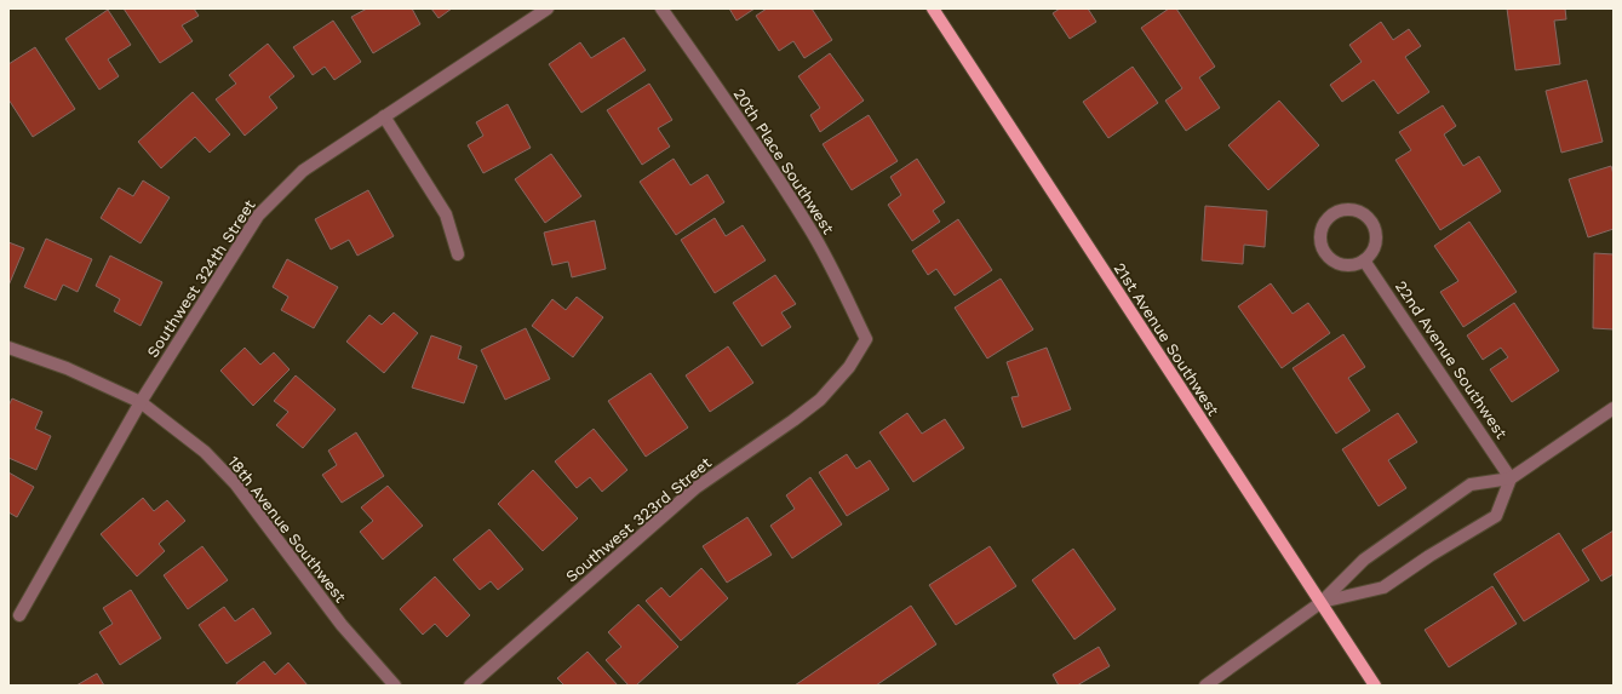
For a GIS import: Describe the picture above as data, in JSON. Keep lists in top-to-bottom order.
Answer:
{
  "streets": {
    "main road": ["21st Avenue Southwest"],
    "street": [
      "20th Place Southwest",
      "Southwest 324th Street",
      "22nd Avenue Southwest",
      "Southwest 323rd Street",
      "18th Avenue Southwest"
    ]
  },
  "crossings": [
    ["20th Place Southwest", "Southwest 323rd Street"],
    ["Southwest 324th Street", "18th Avenue Southwest"]
  ]
}
